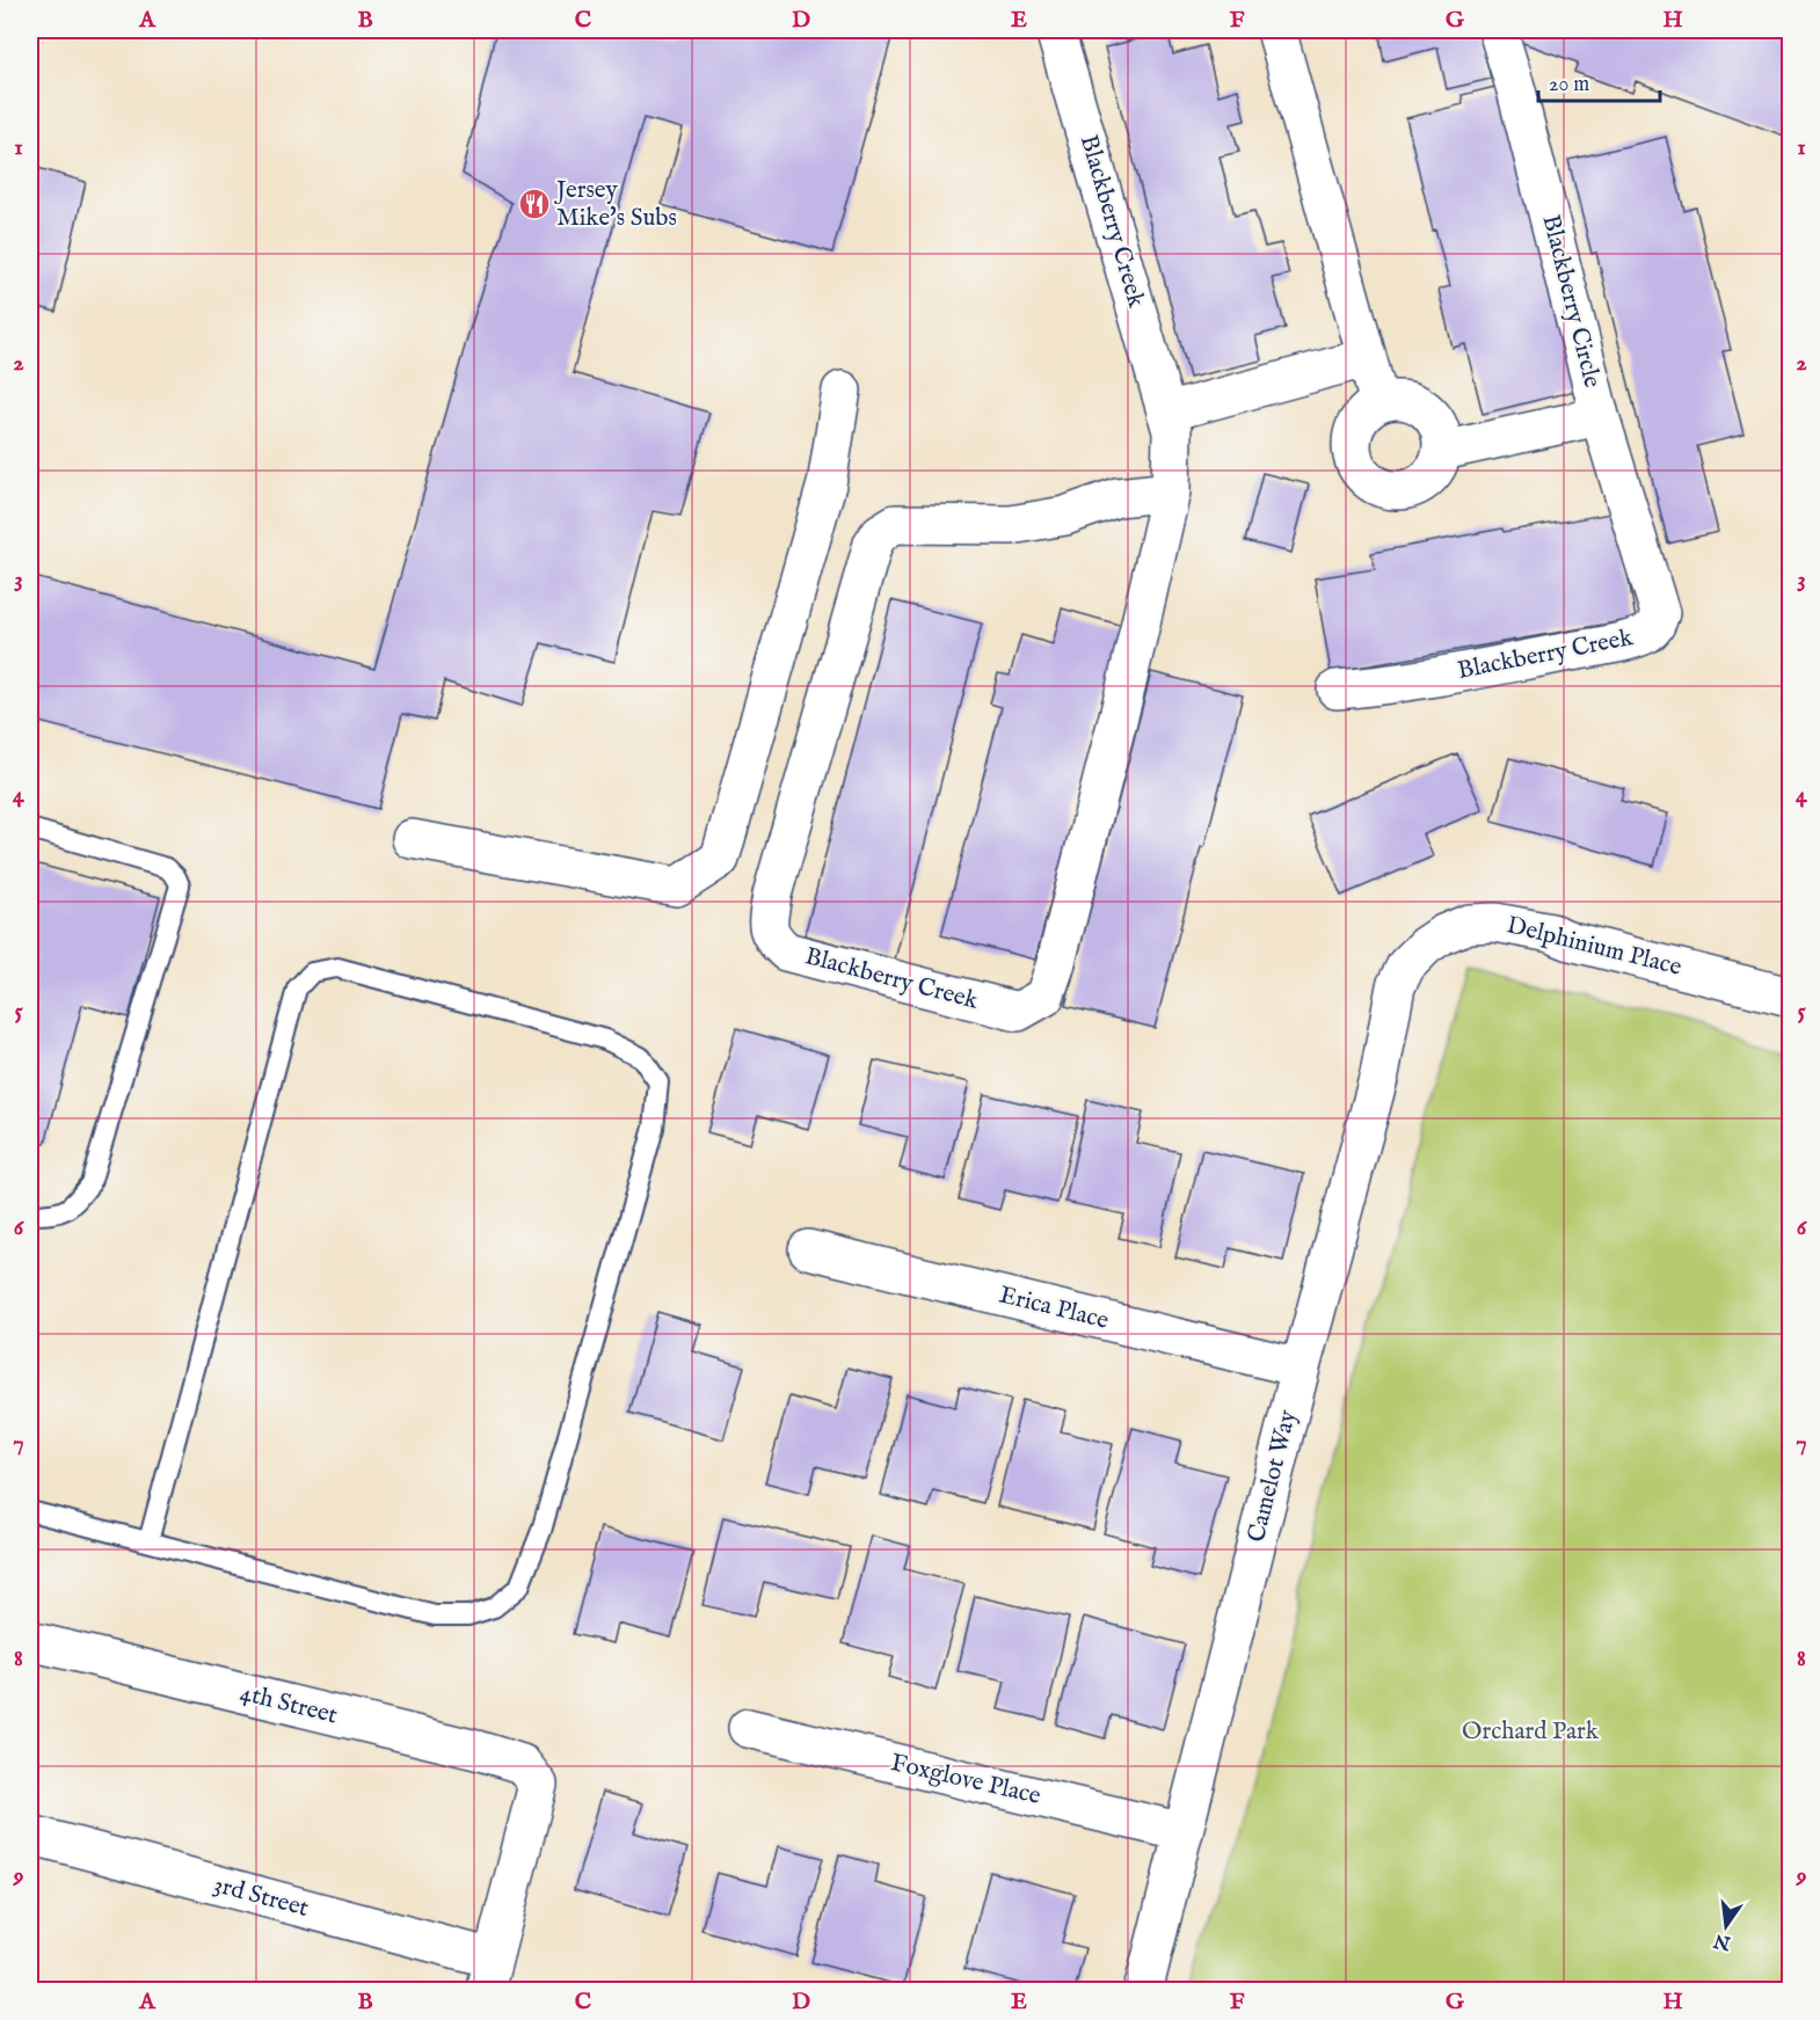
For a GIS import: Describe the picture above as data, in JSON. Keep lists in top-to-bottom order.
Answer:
{
  "streets": {
    "street": [
      "Blackberry Creek",
      "Blackberry Circle",
      "Delphinium Place",
      "Erica Place",
      "Camelot Way",
      "4th Street",
      "Foxglove Place",
      "3rd Street"
    ]
  },
  "crossings": [
    ["Blackberry Creek", "Blackberry Circle"],
    ["Delphinium Place", "Camelot Way"],
    ["Erica Place", "Camelot Way"],
    ["Camelot Way", "Foxglove Place"],
    ["4th Street", "3rd Street"]
  ],
  "parks": ["Orchard Park"],
  "places": {
    "restaurant": ["Jersey Mike's Subs"]
  },
  "scale_bar": "20 m",
  "north": "bottom",
  "grid": {
    "columns": [
      "A",
      "B",
      "C",
      "D",
      "E",
      "F",
      "G",
      "H"
    ],
    "rows": [
      "1",
      "2",
      "3",
      "4",
      "5",
      "6",
      "7",
      "8",
      "9"
    ]
  }
}
